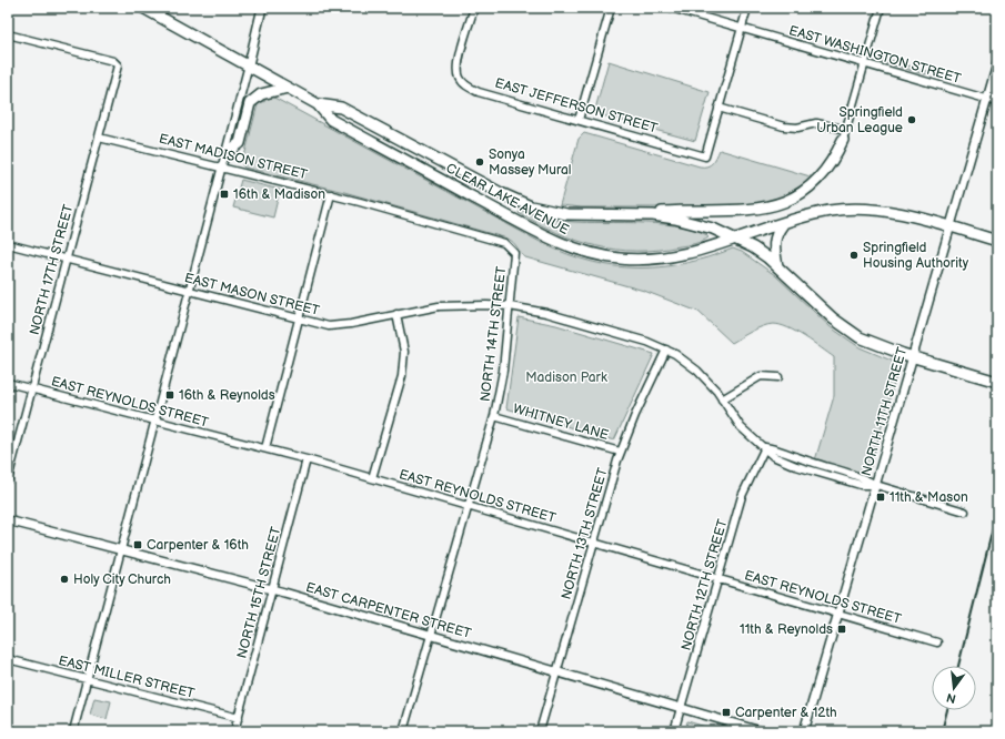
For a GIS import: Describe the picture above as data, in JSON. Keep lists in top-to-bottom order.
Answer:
{
  "streets": {
    "main road": ["CLEAR LAKE AVENUE"],
    "street": [
      "EAST WASHINGTON STREET",
      "EAST JEFFERSON STREET",
      "EAST MADISON STREET",
      "NORTH 17TH STREET",
      "EAST MASON STREET",
      "NORTH 14TH STREET",
      "EAST REYNOLDS STREET",
      "NORTH 11TH STREET",
      "WHITNEY LANE",
      "NORTH 13TH STREET",
      "NORTH 12TH STREET",
      "NORTH 15TH STREET",
      "EAST CARPENTER STREET",
      "EAST MILLER STREET"
    ]
  },
  "crossings": [
    ["EAST WASHINGTON STREET", "NORTH 11TH STREET"],
    ["EAST MADISON STREET", "NORTH 17TH STREET"],
    ["EAST MADISON STREET", "NORTH 14TH STREET"],
    ["NORTH 17TH STREET", "EAST MASON STREET"],
    ["NORTH 17TH STREET", "EAST REYNOLDS STREET"],
    ["EAST MASON STREET", "NORTH 14TH STREET"],
    ["EAST MASON STREET", "NORTH 11TH STREET"],
    ["EAST MASON STREET", "NORTH 13TH STREET"],
    ["EAST MASON STREET", "NORTH 12TH STREET"],
    ["NORTH 14TH STREET", "EAST REYNOLDS STREET"],
    ["NORTH 14TH STREET", "WHITNEY LANE"],
    ["NORTH 14TH STREET", "EAST CARPENTER STREET"],
    ["EAST REYNOLDS STREET", "NORTH 11TH STREET"],
    ["EAST REYNOLDS STREET", "NORTH 13TH STREET"],
    ["EAST REYNOLDS STREET", "NORTH 12TH STREET"],
    ["EAST REYNOLDS STREET", "NORTH 15TH STREET"],
    ["WHITNEY LANE", "NORTH 13TH STREET"],
    ["NORTH 13TH STREET", "EAST CARPENTER STREET"],
    ["NORTH 12TH STREET", "EAST CARPENTER STREET"],
    ["NORTH 15TH STREET", "EAST CARPENTER STREET"],
    ["NORTH 15TH STREET", "EAST MILLER STREET"]
  ],
  "parks": ["Madison Park"],
  "places": {
    "other": [
      "Springfield Urban League",
      "Sonya Massey Mural",
      "Springfield Housing Authority",
      "Holy City Church"
    ],
    "transit": [
      "16th & Madison",
      "16th & Reynolds",
      "11th & Mason",
      "Carpenter & 16th",
      "11th & Reynolds",
      "Carpenter & 12th"
    ]
  },
  "north": "bottom"
}
